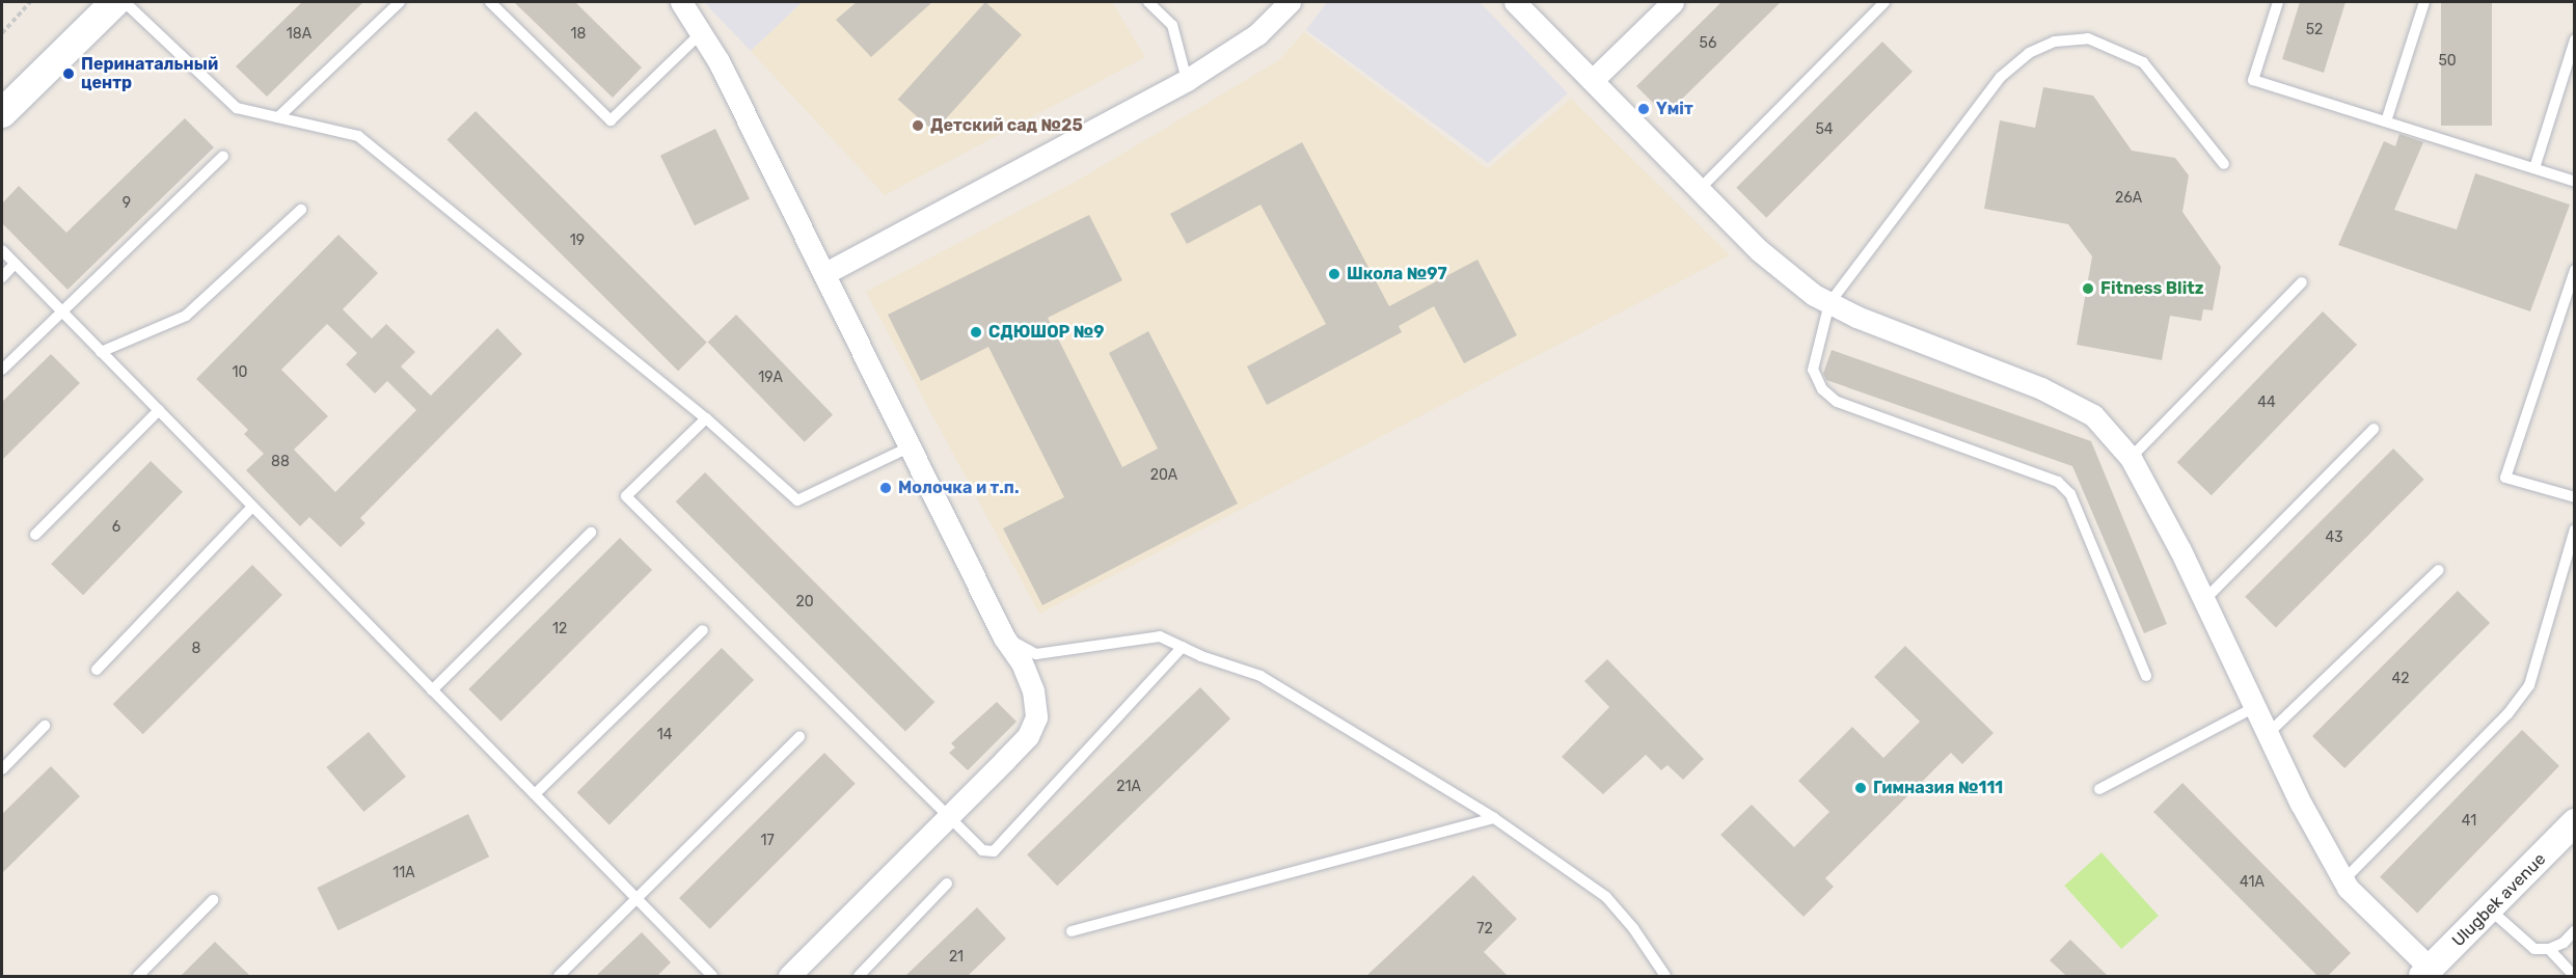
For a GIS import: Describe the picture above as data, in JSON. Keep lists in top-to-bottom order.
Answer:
{
  "streets": {
    "street": ["Ulugbek avenue"]
  },
  "places": [
    "Перинатальный центр",
    "Үміт",
    "Детский сад №25",
    "Школа №97",
    "Fitness Blitz",
    "СДЮШОР №9",
    "Молочка и т.п.",
    "Гимназия №111"
  ],
  "house_numbers": [
    "52",
    "18А",
    "18",
    "56",
    "50",
    "54",
    "26А",
    "9",
    "19",
    "10",
    "19А",
    "44",
    "88",
    "20А",
    "6",
    "43",
    "20",
    "12",
    "8",
    "42",
    "14",
    "21А",
    "41",
    "17",
    "11А",
    "41А",
    "72",
    "21"
  ]
}
